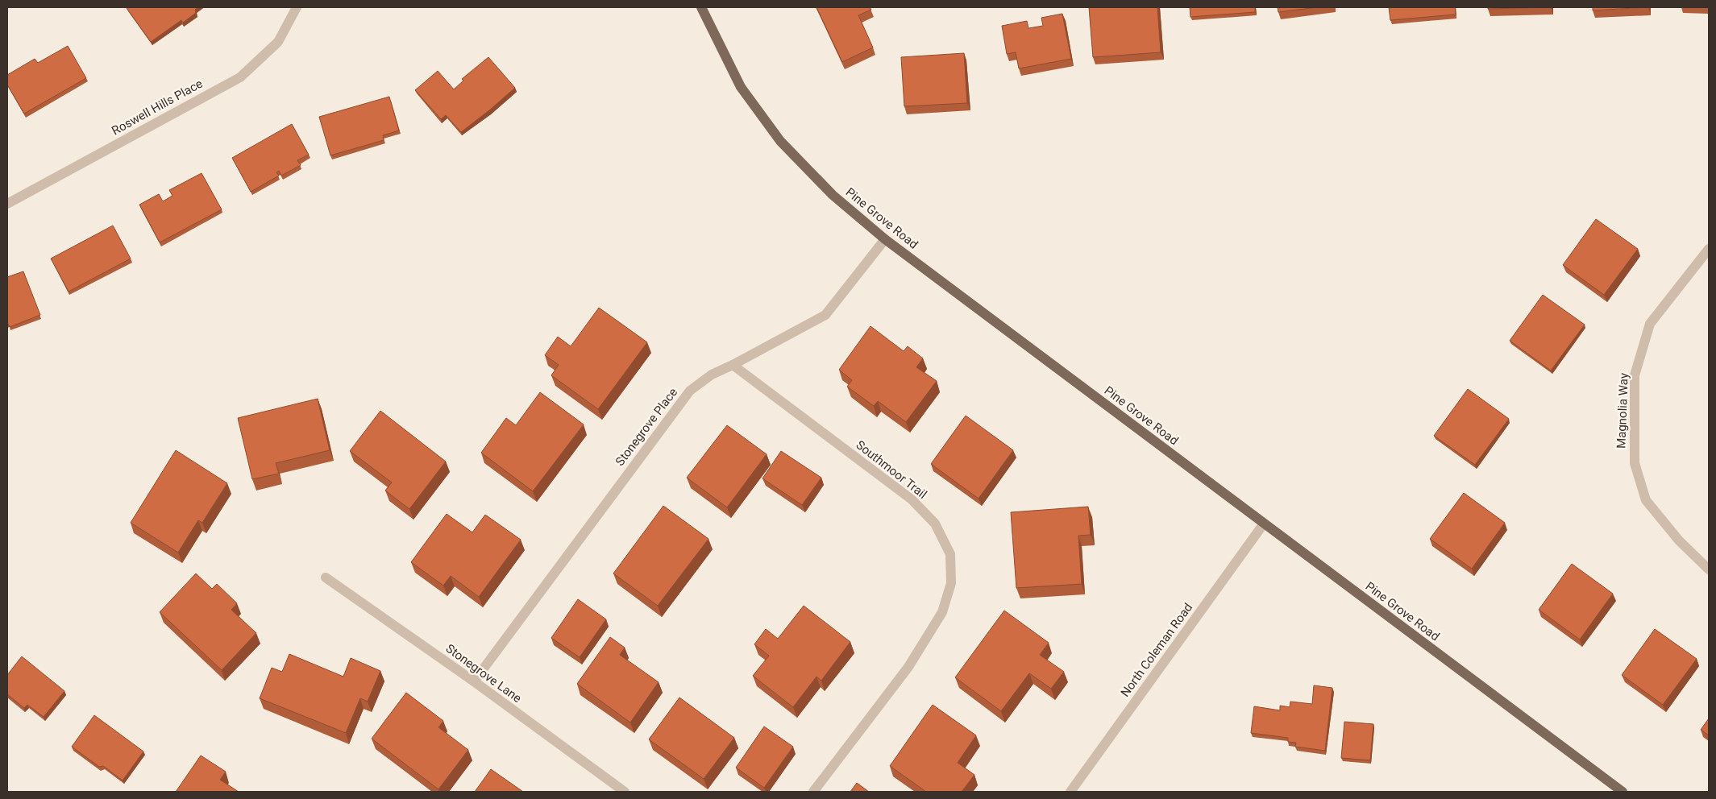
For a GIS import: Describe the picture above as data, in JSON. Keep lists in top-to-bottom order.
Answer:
{
  "streets": {
    "main road": ["Pine Grove Road"],
    "street": [
      "Roswell Hills Place",
      "Magnolia Way",
      "Stonegrove Place",
      "Southmoor Trail",
      "North Coleman Road",
      "Stonegrove Lane"
    ]
  },
  "crossings": [
    ["Pine Grove Road", "Stonegrove Place"],
    ["Pine Grove Road", "North Coleman Road"],
    ["Stonegrove Place", "Southmoor Trail"],
    ["Stonegrove Place", "Stonegrove Lane"]
  ]
}
